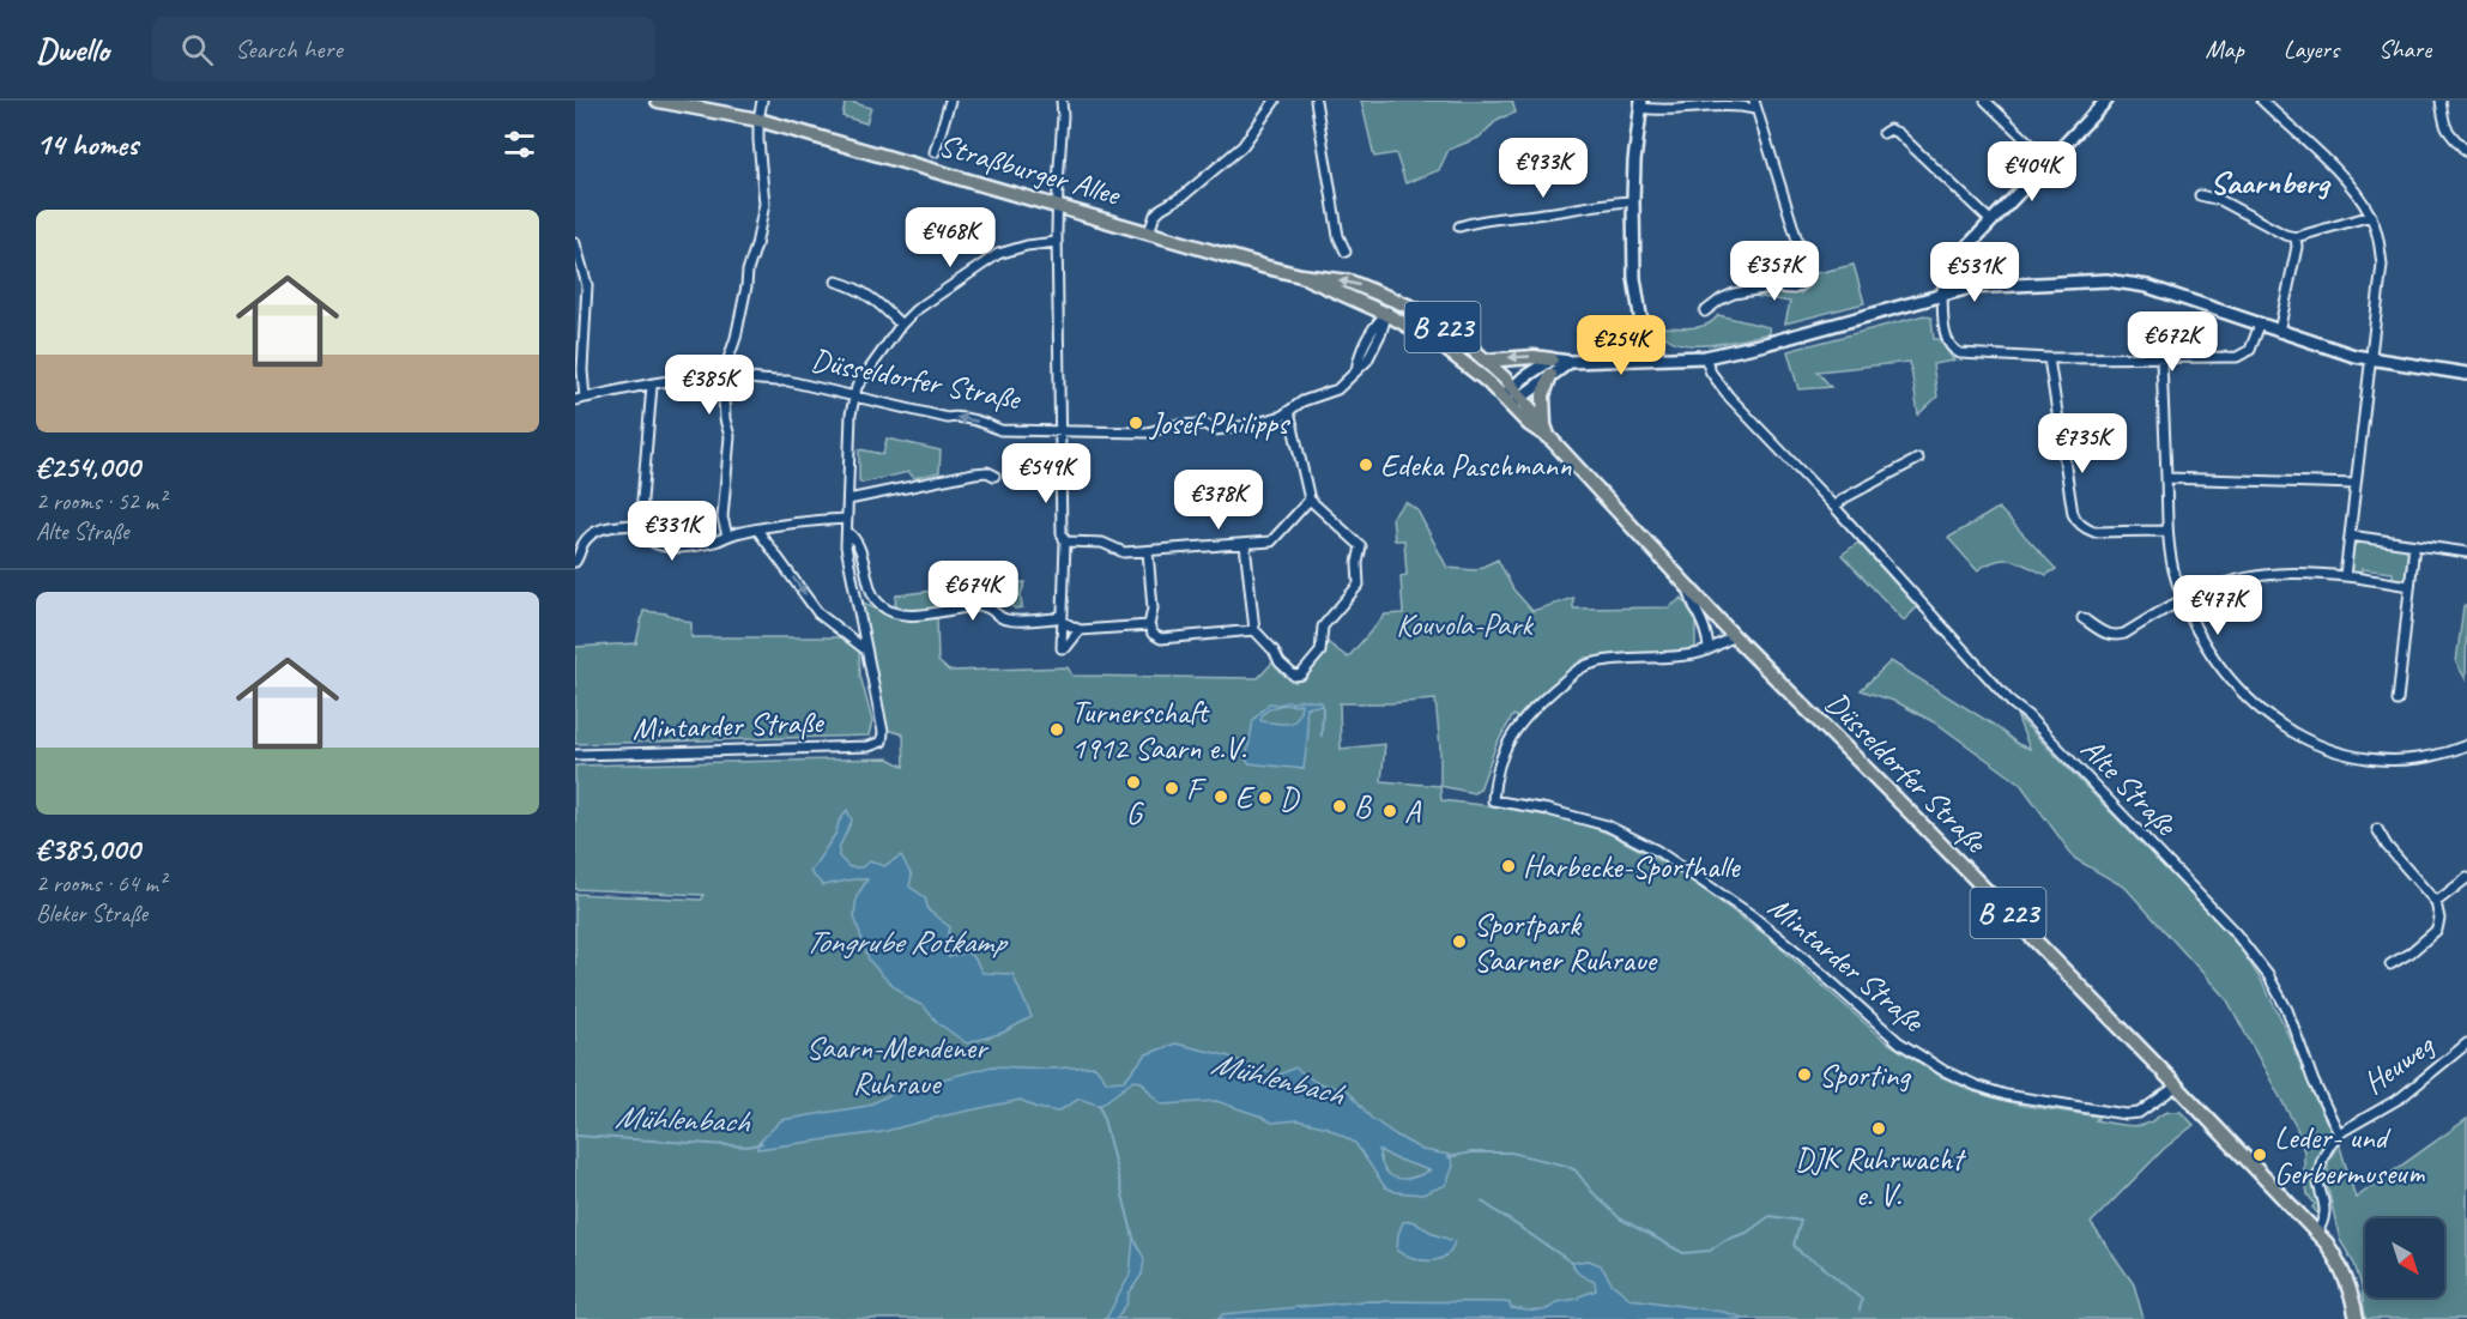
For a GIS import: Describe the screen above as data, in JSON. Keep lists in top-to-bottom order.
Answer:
{
  "streets": {
    "main road": ["Straßburger Allee", "B 223", "Düsseldorfer Straße"],
    "street": ["Mintarder Straße", "Alte Straße", "Heuweg"]
  },
  "crossings": [
    ["Straßburger Allee", "Düsseldorfer Straße"],
    ["B 223", "Düsseldorfer Straße"],
    ["B 223", "Heuweg"],
    ["Düsseldorfer Straße", "Mintarder Straße"],
    ["Düsseldorfer Straße", "Heuweg"],
    ["Alte Straße", "Heuweg"]
  ],
  "districts": ["Saarnberg"],
  "water": ["Tongrube Rotkamp", "Mühlenbach"],
  "parks": ["Kouvola-Park", "Saarn-Mendener Ruhraue"],
  "places": [
    "Josef Philipps",
    "Edeka Paschmann",
    "Turnerschaft 1912 Saarn e.V.",
    "G",
    "F",
    "E",
    "D",
    "B",
    "A",
    "Harbecke-Sporthalle",
    "Sportpark Saarner Ruhraue",
    "Sporting",
    "DJK Ruhrwacht e. V.",
    "Leder- und Gerbermuseum"
  ],
  "north": "bottom right",
  "page": {
    "header": "Dwello",
    "search": "Search here",
    "nav": ["Map", "Layers", "Share"],
    "heading": "14 homes",
    "price": [
      "€933K",
      "€404K",
      "€468K",
      "€357K",
      "€531K",
      "€672K",
      "€254K",
      "€385K",
      "€735K",
      "€549K",
      "€378K",
      "€331K",
      "€674K",
      "€477K"
    ],
    "list": [
      {
        "name": "€254,000",
        "note": "2 rooms · 52 m² · Alte Straße"
      },
      {
        "name": "€385,000",
        "note": "2 rooms · 64 m² · Bleker Straße"
      }
    ]
  }
}
